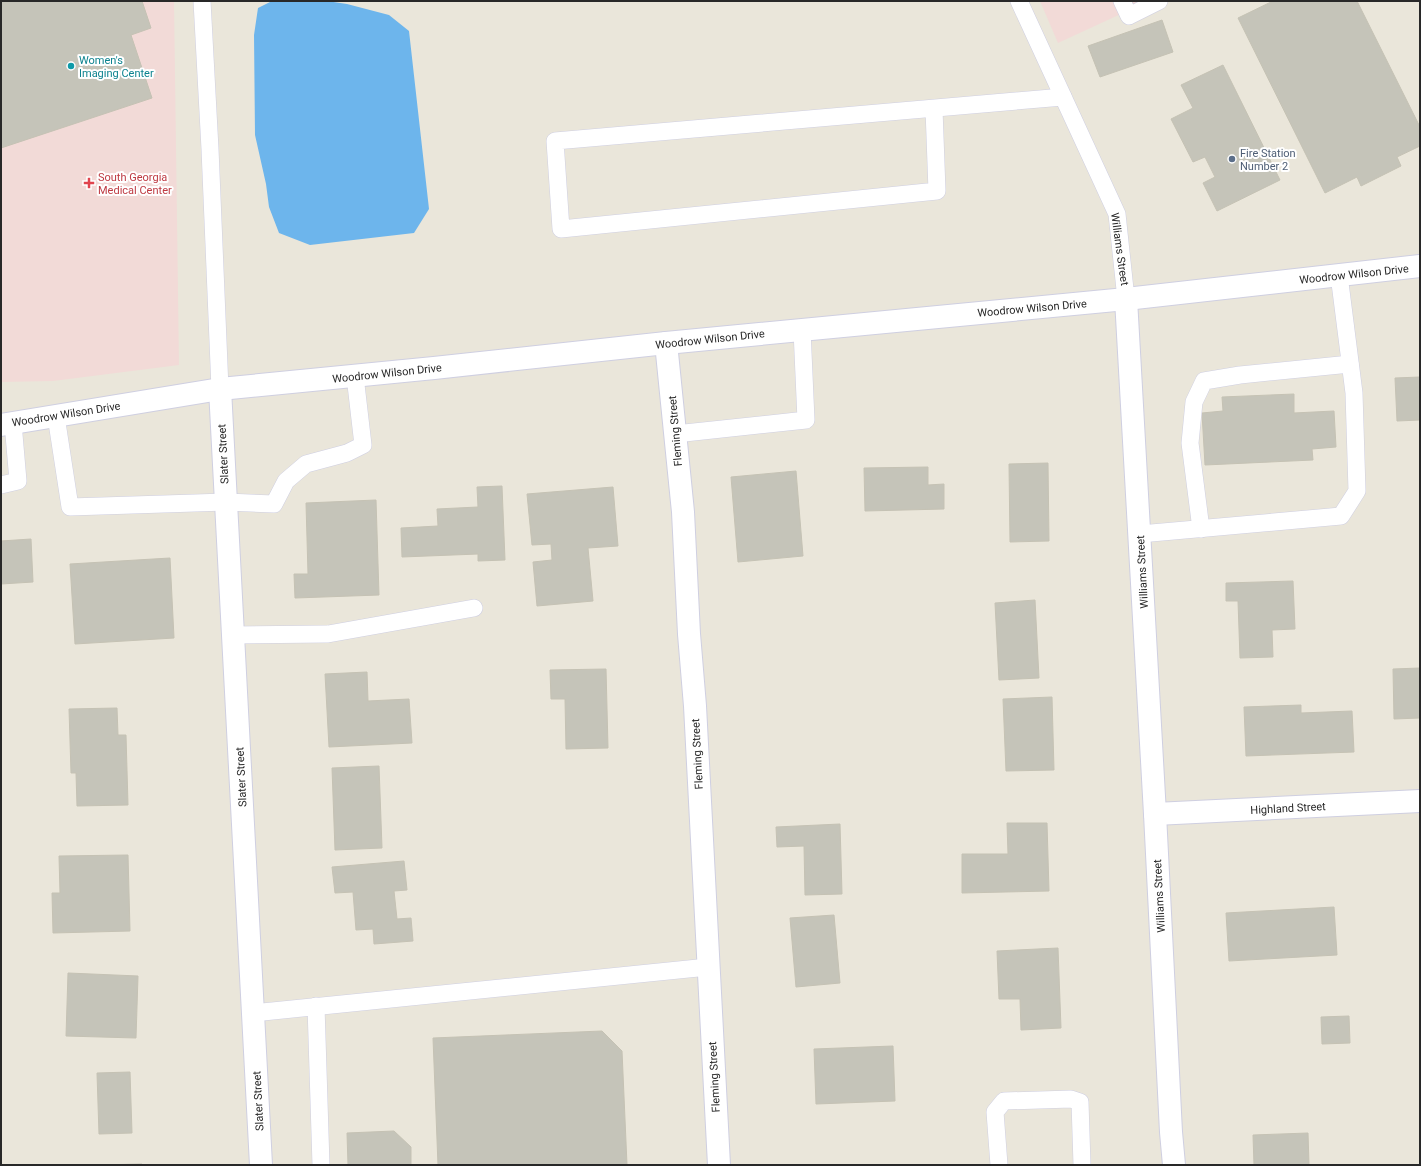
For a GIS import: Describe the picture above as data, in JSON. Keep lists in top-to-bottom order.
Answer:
{
  "streets": {
    "street": [
      "Williams Street",
      "Woodrow Wilson Drive",
      "Fleming Street",
      "Slater Street",
      "Highland Street"
    ]
  },
  "crossings": [
    ["Williams Street", "Woodrow Wilson Drive"],
    ["Williams Street", "Highland Street"],
    ["Woodrow Wilson Drive", "Fleming Street"],
    ["Woodrow Wilson Drive", "Slater Street"]
  ],
  "places": {
    "other": ["Women's Imaging Center", "Fire Station Number 2"],
    "health": ["South Georgia Medical Center"]
  }
}
